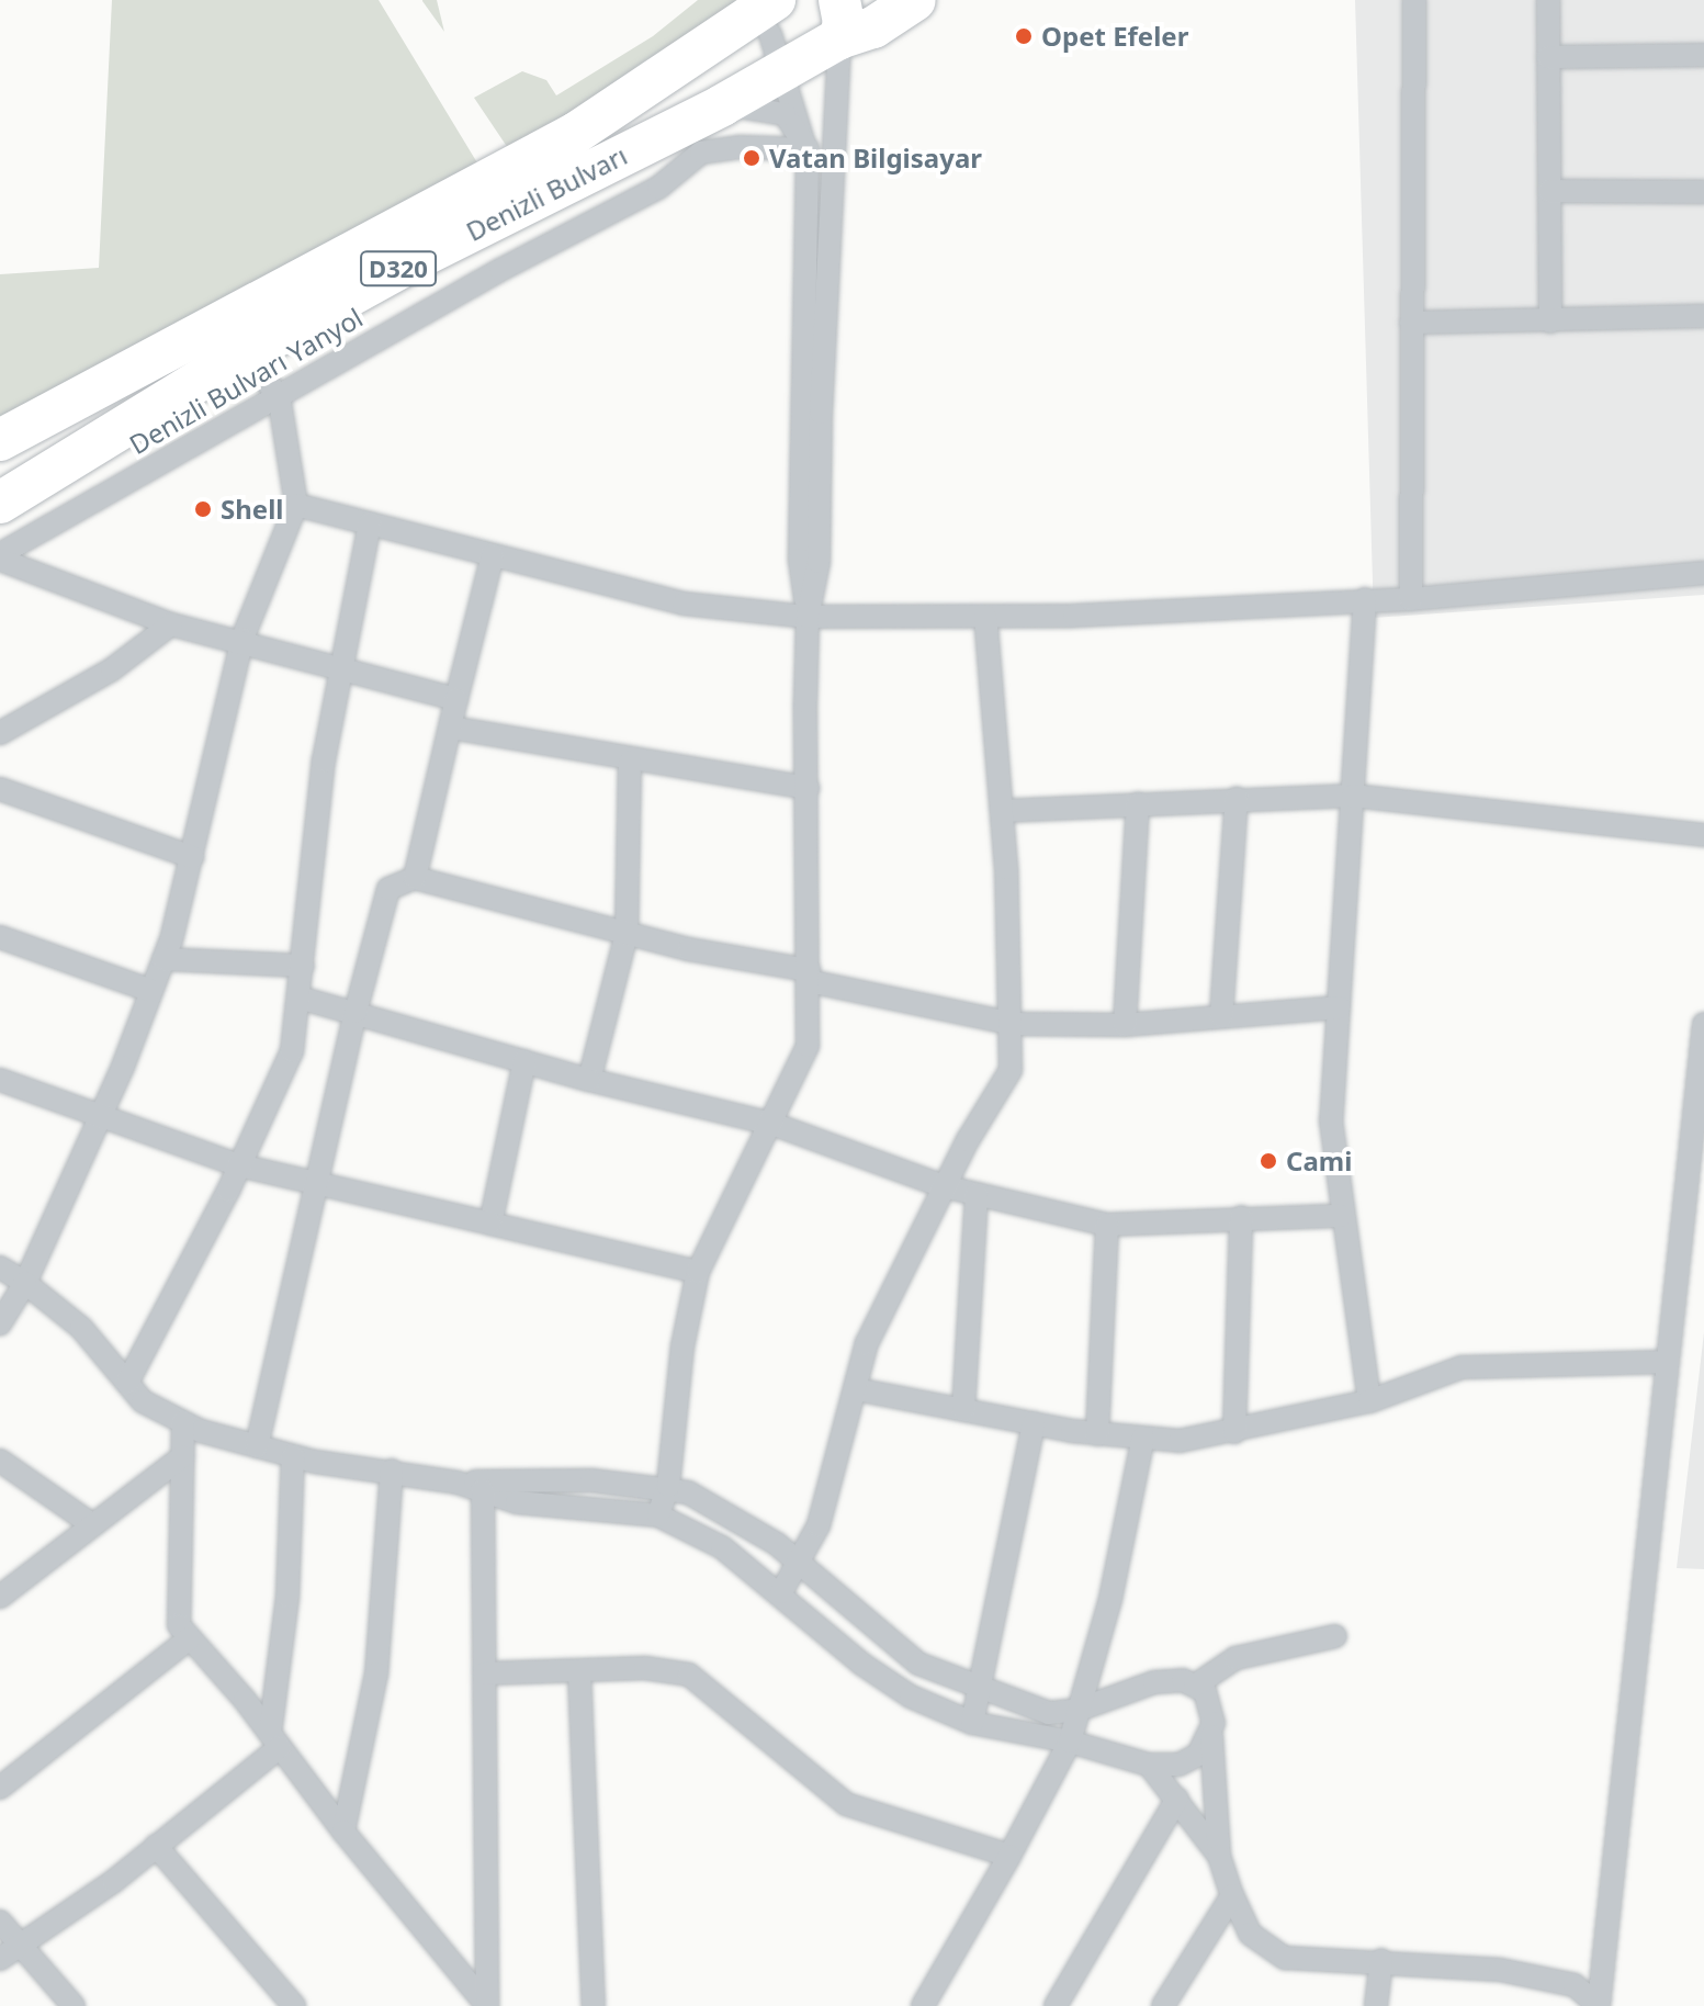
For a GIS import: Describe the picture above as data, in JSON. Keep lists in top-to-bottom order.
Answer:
{
  "streets": {
    "highway": ["Denizli Bulvarı", "D320"],
    "street": ["Denizli Bulvarı Yanyol"]
  },
  "places": [
    "Opet Efeler",
    "Vatan Bilgisayar",
    "Shell",
    "Cami"
  ]
}
